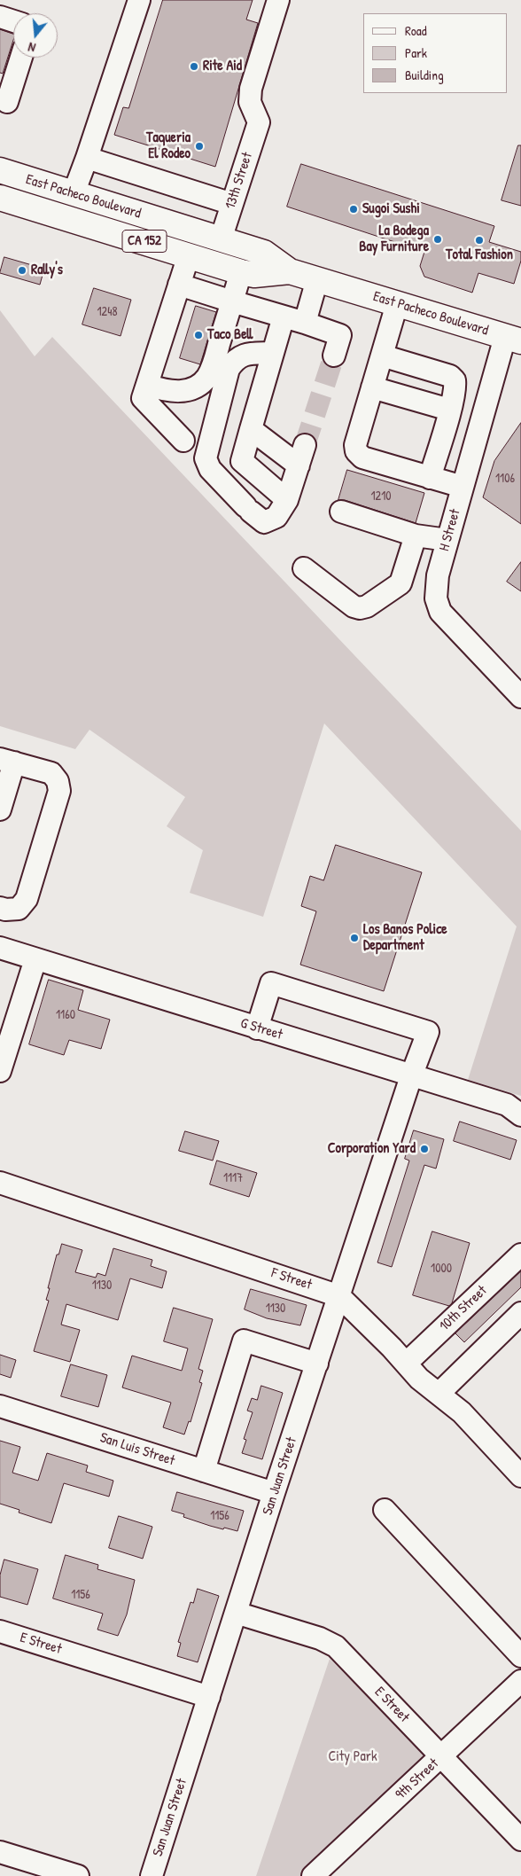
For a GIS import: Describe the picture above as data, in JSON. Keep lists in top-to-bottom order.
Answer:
{
  "streets": {
    "highway": ["East Pacheco Boulevard", "CA 152"],
    "street": [
      "13th Street",
      "H Street",
      "G Street",
      "F Street",
      "10th Street",
      "San Luis Street",
      "San Juan Street",
      "E Street",
      "9th Street"
    ]
  },
  "crossings": [
    ["13th Street", "East Pacheco Boulevard"],
    ["East Pacheco Boulevard", "H Street"],
    ["G Street", "San Juan Street"],
    ["F Street", "10th Street"],
    ["F Street", "San Juan Street"],
    ["San Luis Street", "San Juan Street"],
    ["San Juan Street", "E Street"],
    ["E Street", "9th Street"]
  ],
  "parks": ["City Park"],
  "places": [
    "Rite Aid",
    "Taqueria El Rodeo",
    "Sugoi Sushi",
    "La Bodega Bay Furniture",
    "Total Fashion",
    "Rally's",
    "Taco Bell",
    "Los Banos Police Department",
    "Corporation Yard"
  ],
  "house_numbers": [
    "1248",
    "1106",
    "1210",
    "1160",
    "1117",
    "1000",
    "1130",
    "1130",
    "1156",
    "1156"
  ],
  "legend": ["Road", "Park", "Building"],
  "north": "bottom"
}
